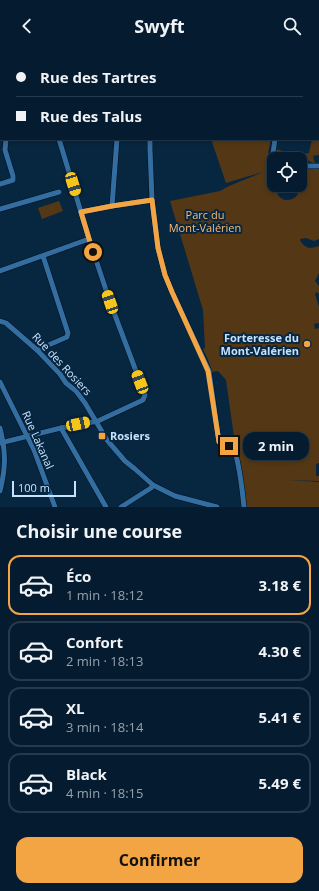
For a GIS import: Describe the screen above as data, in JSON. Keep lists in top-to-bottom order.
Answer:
{
  "streets": {
    "street": ["Rue des Rosiers", "Rue Lakanal"]
  },
  "parks": ["Parc du Mont-Valérien"],
  "places": {
    "other": ["Forteresse du Mont-Valérien"],
    "transit": ["Rosiers"]
  },
  "scale_bar": "100 m",
  "page": {
    "header": "Swyft",
    "banner": ["Rue des Tartres", "Rue des Talus"],
    "bubble": "2 min",
    "scale": "100 m",
    "heading": "Choisir une course",
    "list": [
      {
        "name": "Éco",
        "note": "1 min · 18:12",
        "value": "3.18 €"
      },
      {
        "name": "Confort",
        "note": "2 min · 18:13",
        "value": "4.30 €"
      },
      {
        "name": "XL",
        "note": "3 min · 18:14",
        "value": "5.41 €"
      },
      {
        "name": "Black",
        "note": "4 min · 18:15",
        "value": "5.49 €"
      }
    ],
    "buttons": "Confirmer"
  }
}
